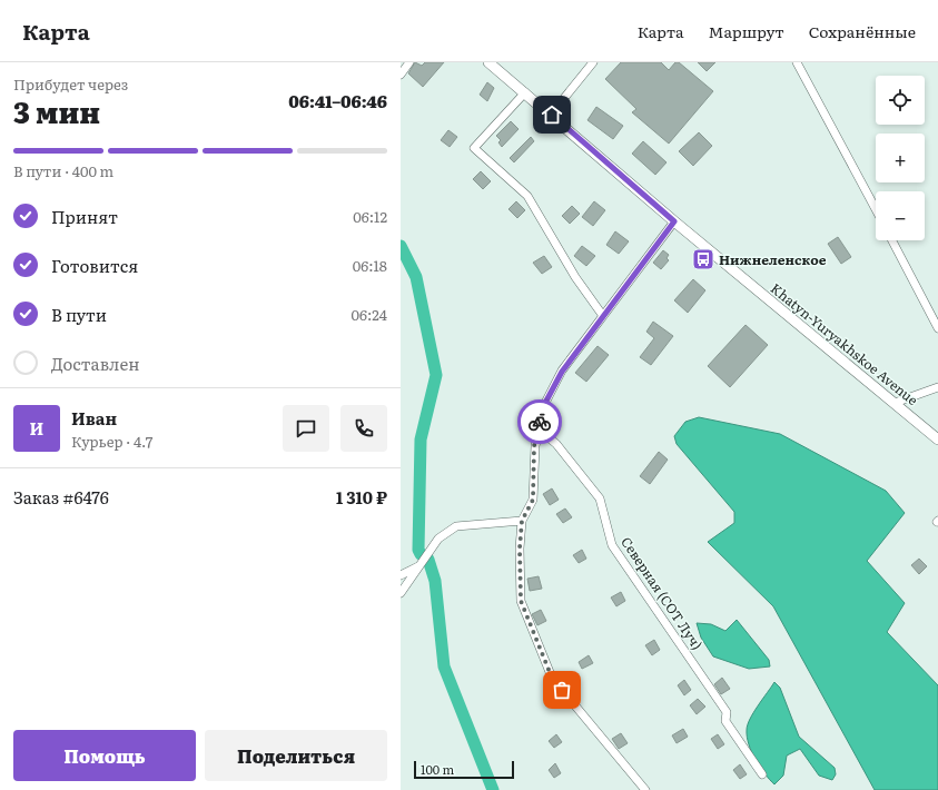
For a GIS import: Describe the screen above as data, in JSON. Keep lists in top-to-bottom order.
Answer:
{
  "streets": {
    "main road": ["Khatyn-Yuryakhskoe Avenue"],
    "street": ["Северная (СОТ Луч)"]
  },
  "places": {
    "bus stop": ["Нижнеленское"]
  },
  "scale_bar": "100 m",
  "page": {
    "header": "Карта",
    "nav": ["Карта", "Маршрут", "Сохранённые"],
    "heading": ["3 мин", "Прибудет через", "06:41–06:46"],
    "panel": [
      "Иван",
      "Курьер · 4.7",
      "Заказ #6476",
      "1 310 ₽"
    ],
    "map_buttons": ["+", "−"],
    "bar": "В пути · 400 m",
    "list": [
      ["Принят", "06:12"],
      ["Готовится", "06:18"],
      ["В пути", "06:24"],
      "Доставлен"
    ],
    "round": "И",
    "buttons": ["Помощь", "Поделиться"],
    "scale": "100 m"
  }
}
